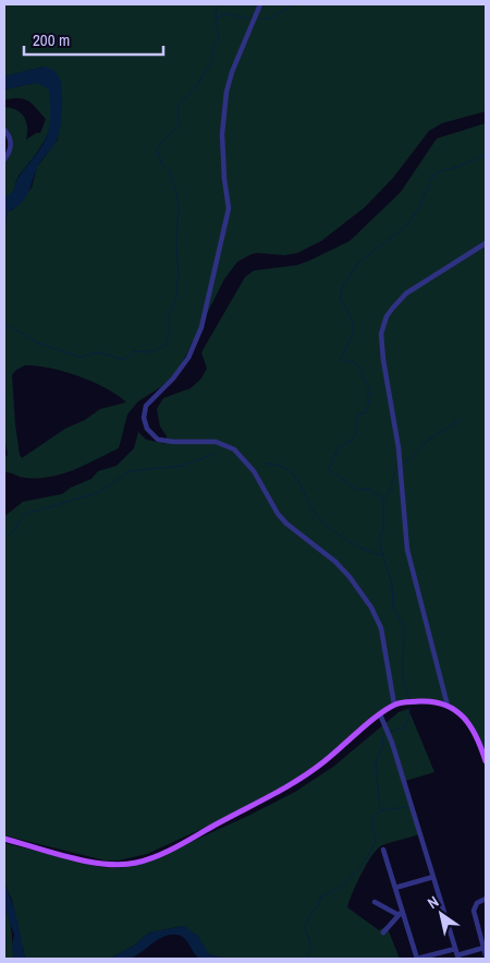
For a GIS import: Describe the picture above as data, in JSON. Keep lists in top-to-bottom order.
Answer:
{
  "scale_bar": "200 m",
  "north": "top left"
}
